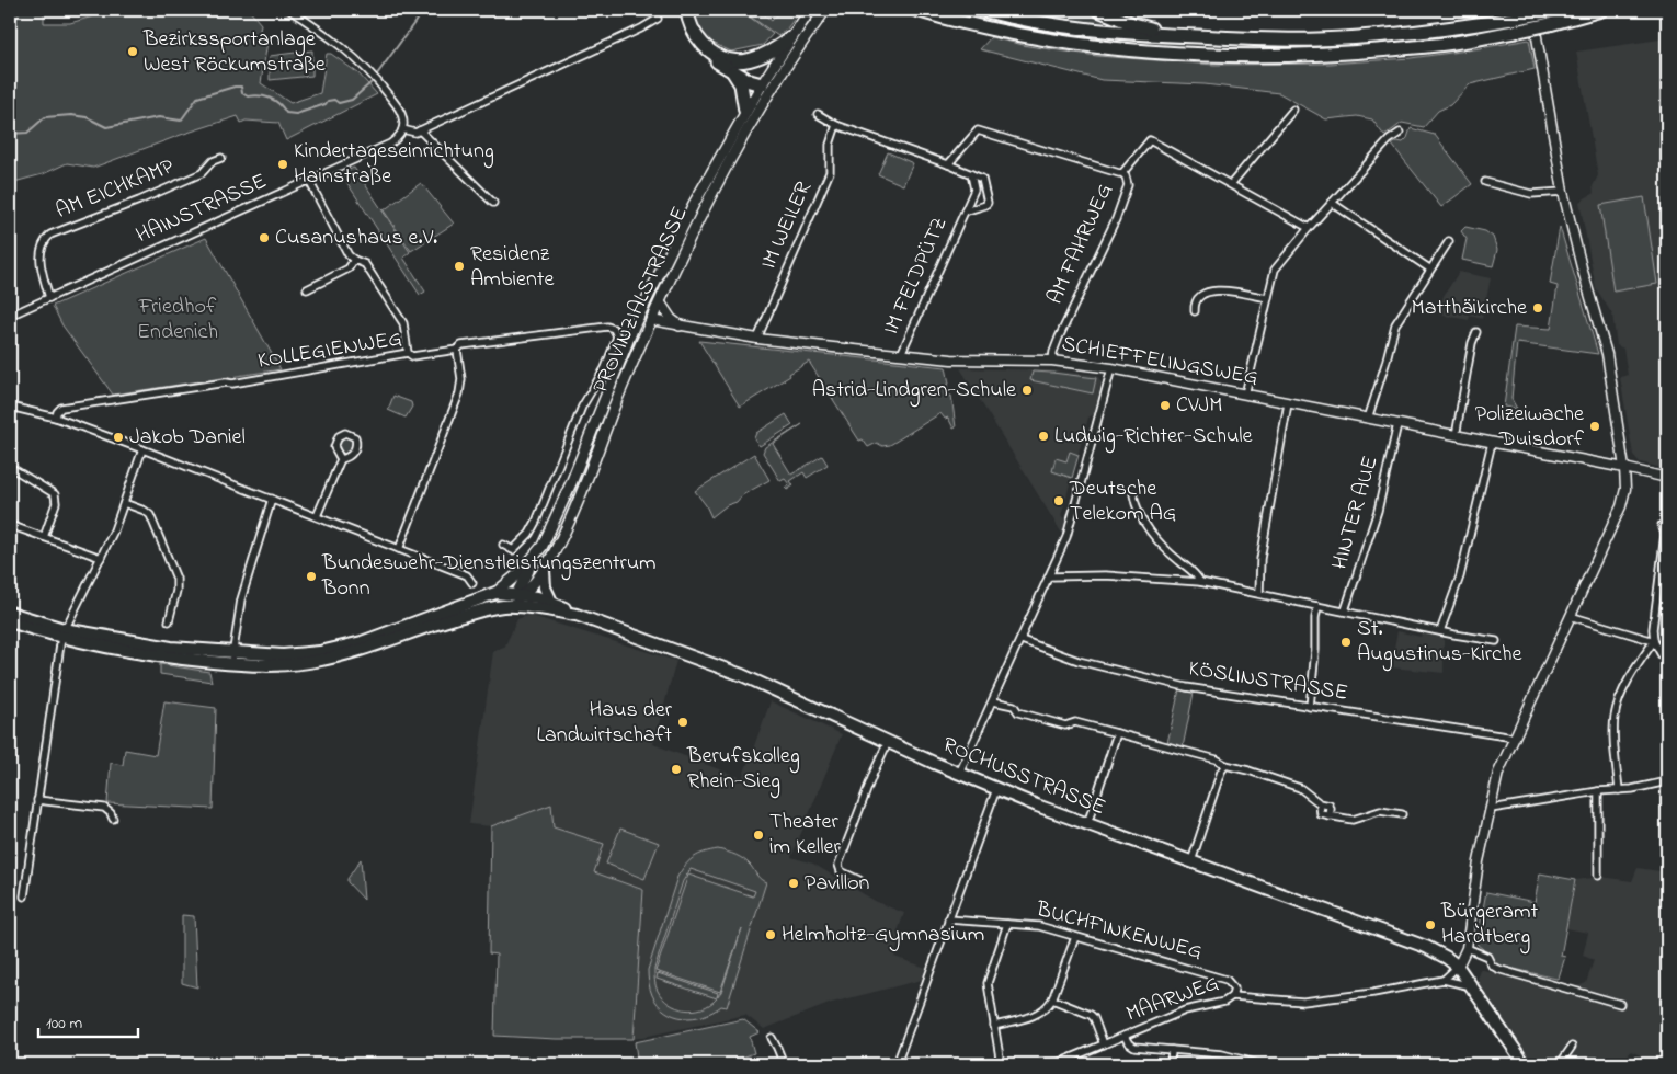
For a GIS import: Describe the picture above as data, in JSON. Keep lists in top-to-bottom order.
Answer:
{
  "streets": {
    "main road": ["PROVINZIALSTRASSE", "ROCHUSSTRASSE"],
    "street": [
      "AM EICHKAMP",
      "HAINSTRASSE",
      "IM WEILER",
      "AM FAHRWEG",
      "IM FELDPÜTZ",
      "KOLLEGIENWEG",
      "SCHIEFFELINGSWEG",
      "HINTER AUE",
      "KÖSLINSTRASSE",
      "BUCHFINKENWEG",
      "MAARWEG"
    ]
  },
  "crossings": [
    ["AM EICHKAMP", "HAINSTRASSE"],
    ["IM WEILER", "SCHIEFFELINGSWEG"],
    ["AM FAHRWEG", "SCHIEFFELINGSWEG"],
    ["IM FELDPÜTZ", "SCHIEFFELINGSWEG"],
    ["PROVINZIALSTRASSE", "SCHIEFFELINGSWEG"],
    ["PROVINZIALSTRASSE", "ROCHUSSTRASSE"],
    ["SCHIEFFELINGSWEG", "HINTER AUE"],
    ["BUCHFINKENWEG", "MAARWEG"]
  ],
  "parks": ["Friedhof Endenich"],
  "places": [
    "Bezirkssportanlage West Röckumstraße",
    "Kindertageseinrichtung Hainstraße",
    "Cusanushaus e.V.",
    "Residenz Ambiente",
    "Matthäikirche",
    "Astrid-Lindgren-Schule",
    "CVJM",
    "Polizeiwache Duisdorf",
    "Ludwig-Richter-Schule",
    "Jakob Daniel",
    "Deutsche Telekom AG",
    "Bundeswehr-Dienstleistungszentrum Bonn",
    "St. Augustinus-Kirche",
    "Haus der Landwirtschaft",
    "Berufskolleg Rhein-Sieg",
    "Theater im Keller",
    "Pavillon",
    "Bürgeramt Hardtberg",
    "Helmholtz-Gymnasium"
  ],
  "scale_bar": "100 m"
}
